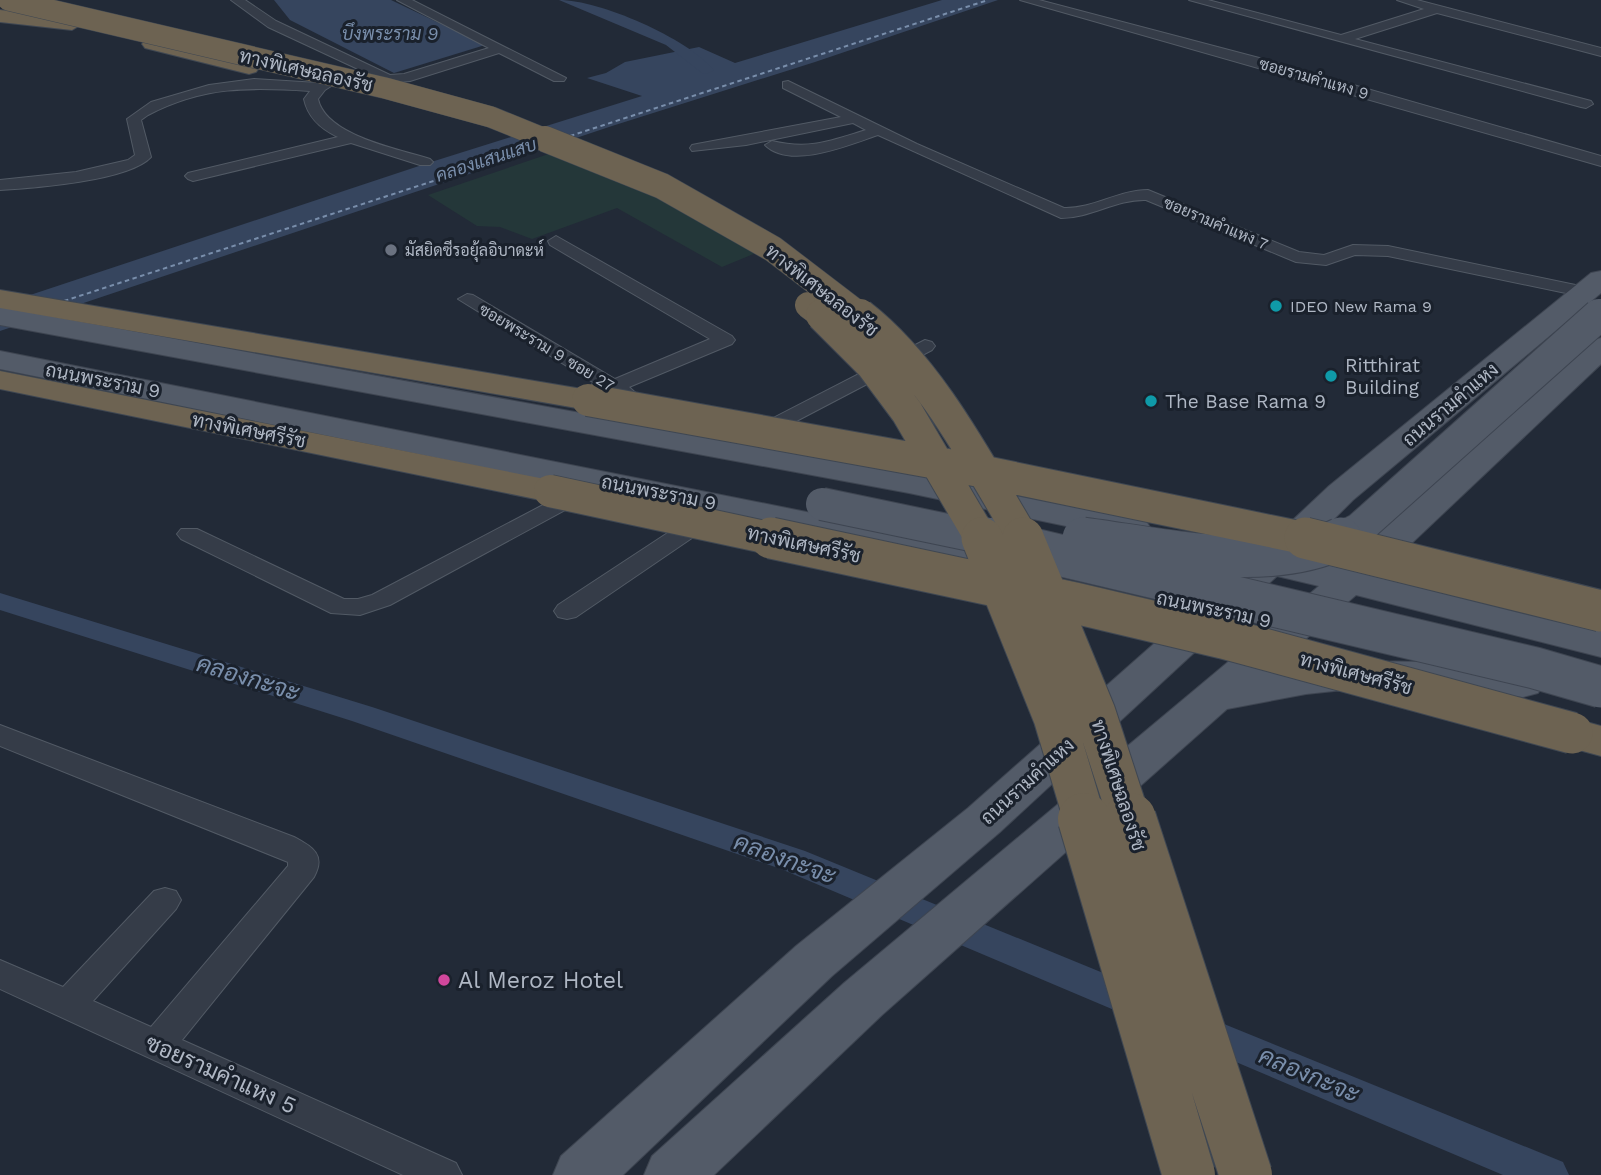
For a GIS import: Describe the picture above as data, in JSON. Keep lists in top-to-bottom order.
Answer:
{
  "streets": {
    "highway": ["ทางพิเศษฉลองรัช", "ทางพิเศษศรีรัช"],
    "main road": ["ถนนพระราม 9", "ถนนรามคำแหง"],
    "street": [
      "ซอยรามคำแหง 9",
      "ซอยรามคำแหง 7",
      "ซอยพระราม 9 ซอย 27",
      "ซอยรามคำแหง 5"
    ]
  },
  "crossings": [
    ["ซอยรามคำแหง 7", "ถนนรามคำแหง"],
    ["ซอยพระราม 9 ซอย 27", "ถนนพระราม 9"],
    ["ถนนพระราม 9", "ถนนรามคำแหง"]
  ],
  "water": ["บึงพระราม 9", "คลองแสนแสบ", "คลองกะจะ"],
  "places": [
    "มัสยิดซีรอยุ้ลอิบาดะห์",
    "IDEO New Rama 9",
    "Ritthirat Building",
    "The Base Rama 9",
    "Al Meroz Hotel"
  ]
}
